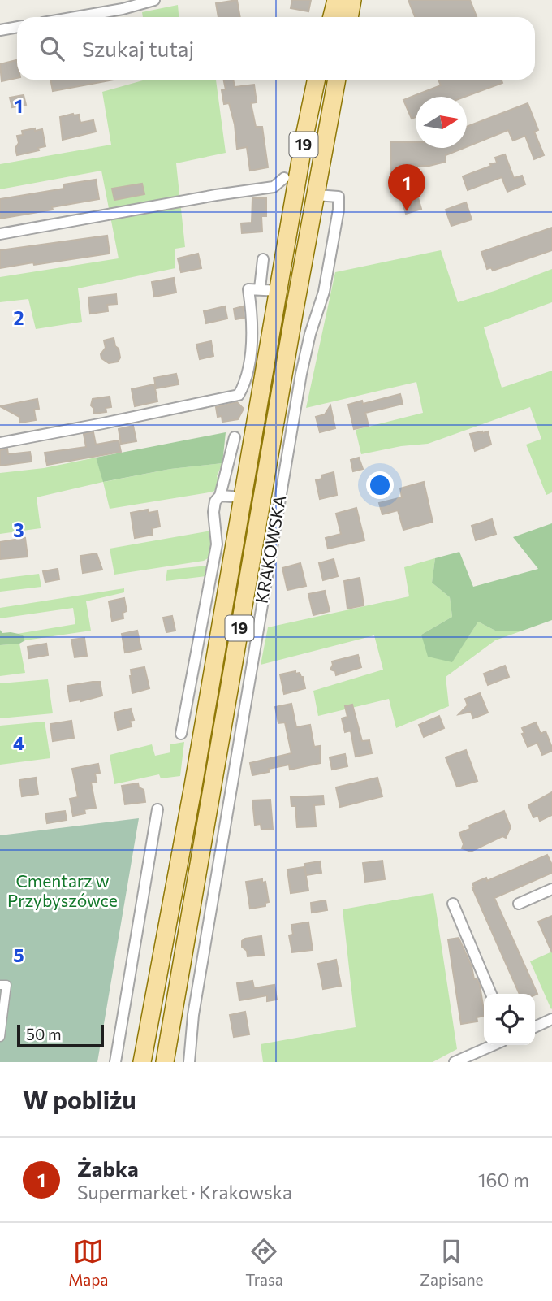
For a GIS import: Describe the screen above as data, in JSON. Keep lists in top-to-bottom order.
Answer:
{
  "streets": {
    "main road": ["19", "KRAKOWSKA"]
  },
  "parks": ["Cmentarz w Przybyszówce"],
  "scale_bar": "50 m",
  "north": "right",
  "page": {
    "search": "Szukaj tutaj",
    "pins": "1",
    "scale": "50 m",
    "heading": "W pobliżu",
    "list": [
      {
        "mark": "1",
        "name": "Żabka",
        "note": "Supermarket · Krakowska",
        "value": "160 m"
      }
    ],
    "nav": ["Mapa", "Trasa", "Zapisane"]
  },
  "grid": {
    "rows": [
      "1",
      "2",
      "3",
      "4",
      "5"
    ]
  }
}
